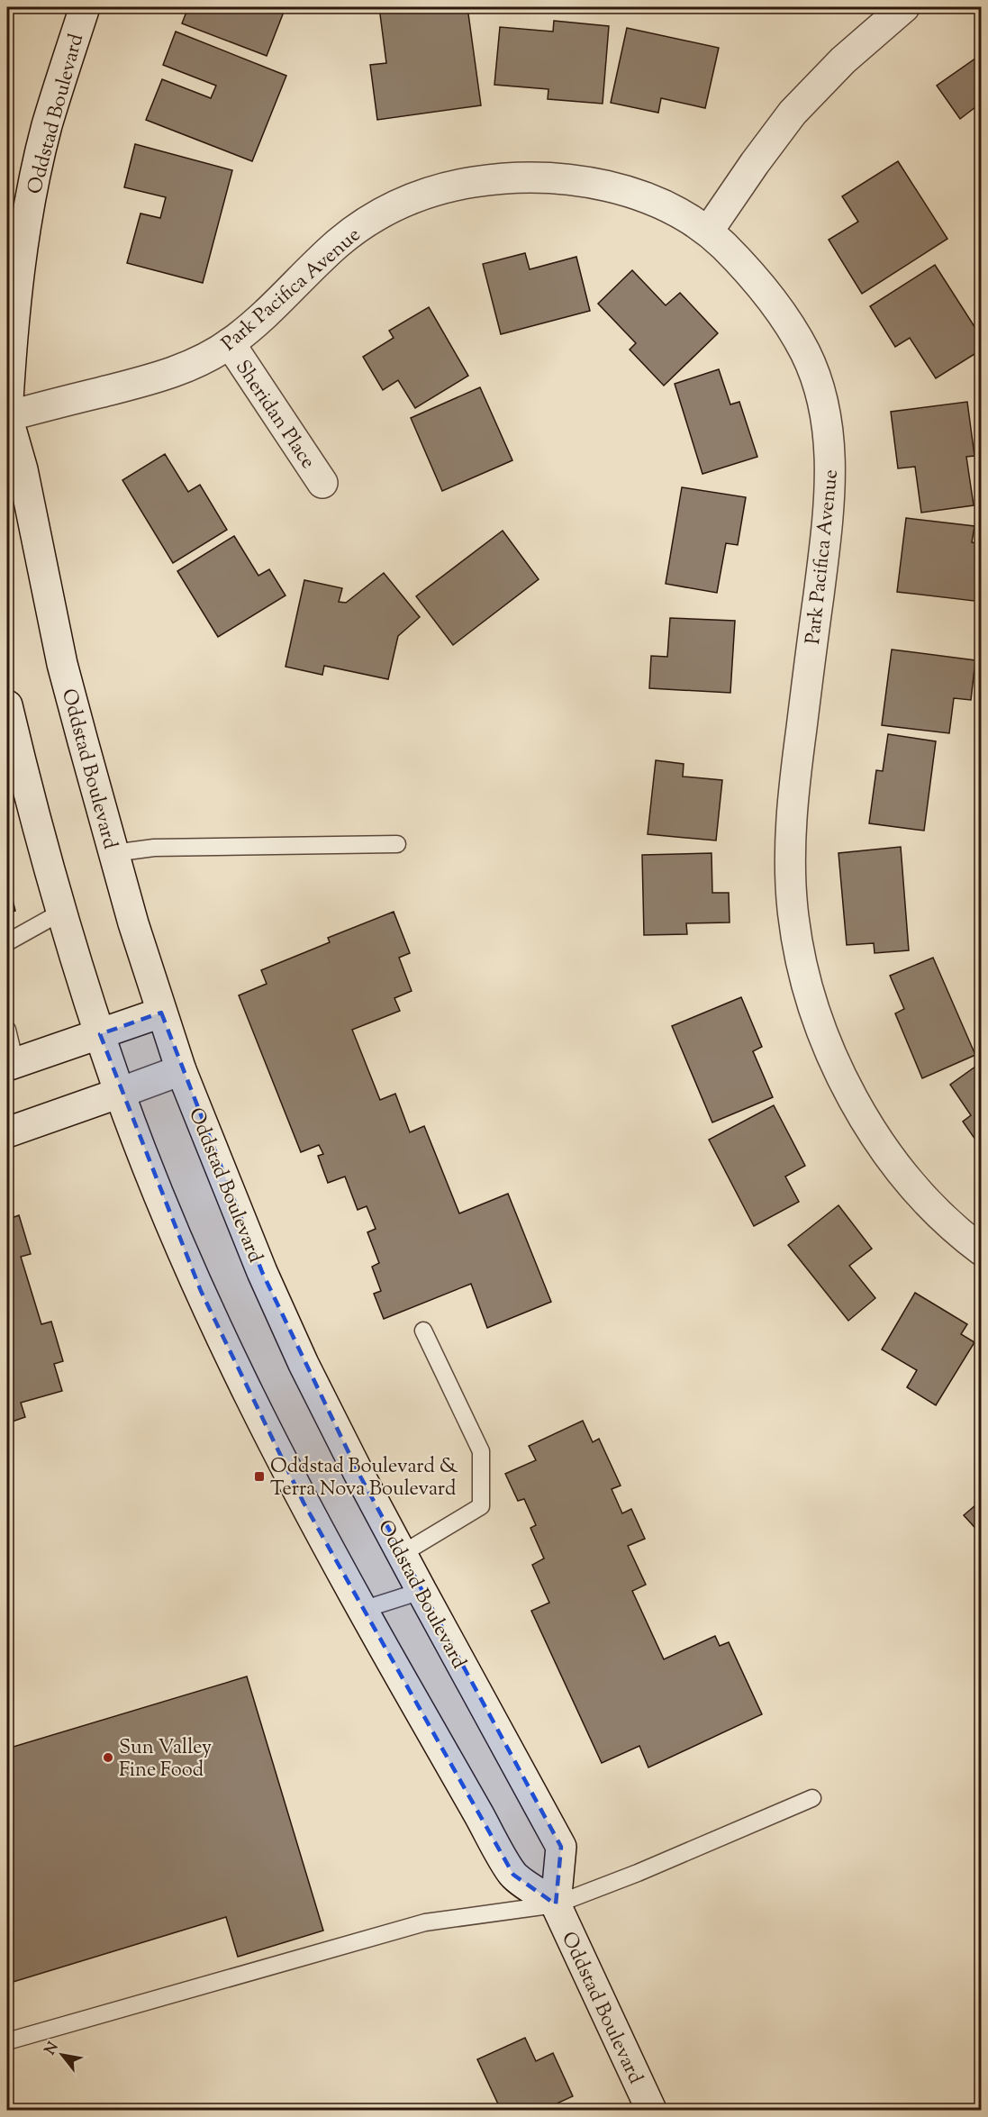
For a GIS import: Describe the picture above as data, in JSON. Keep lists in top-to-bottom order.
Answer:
{
  "streets": {
    "street": ["Oddstad Boulevard", "Park Pacifica Avenue", "Sheridan Place"]
  },
  "crossings": [
    ["Oddstad Boulevard", "Park Pacifica Avenue"],
    ["Park Pacifica Avenue", "Sheridan Place"]
  ],
  "places": {
    "transit": ["Oddstad Boulevard & Terra Nova Boulevard"],
    "other": ["Sun Valley Fine Food"]
  },
  "north": "top left"
}
